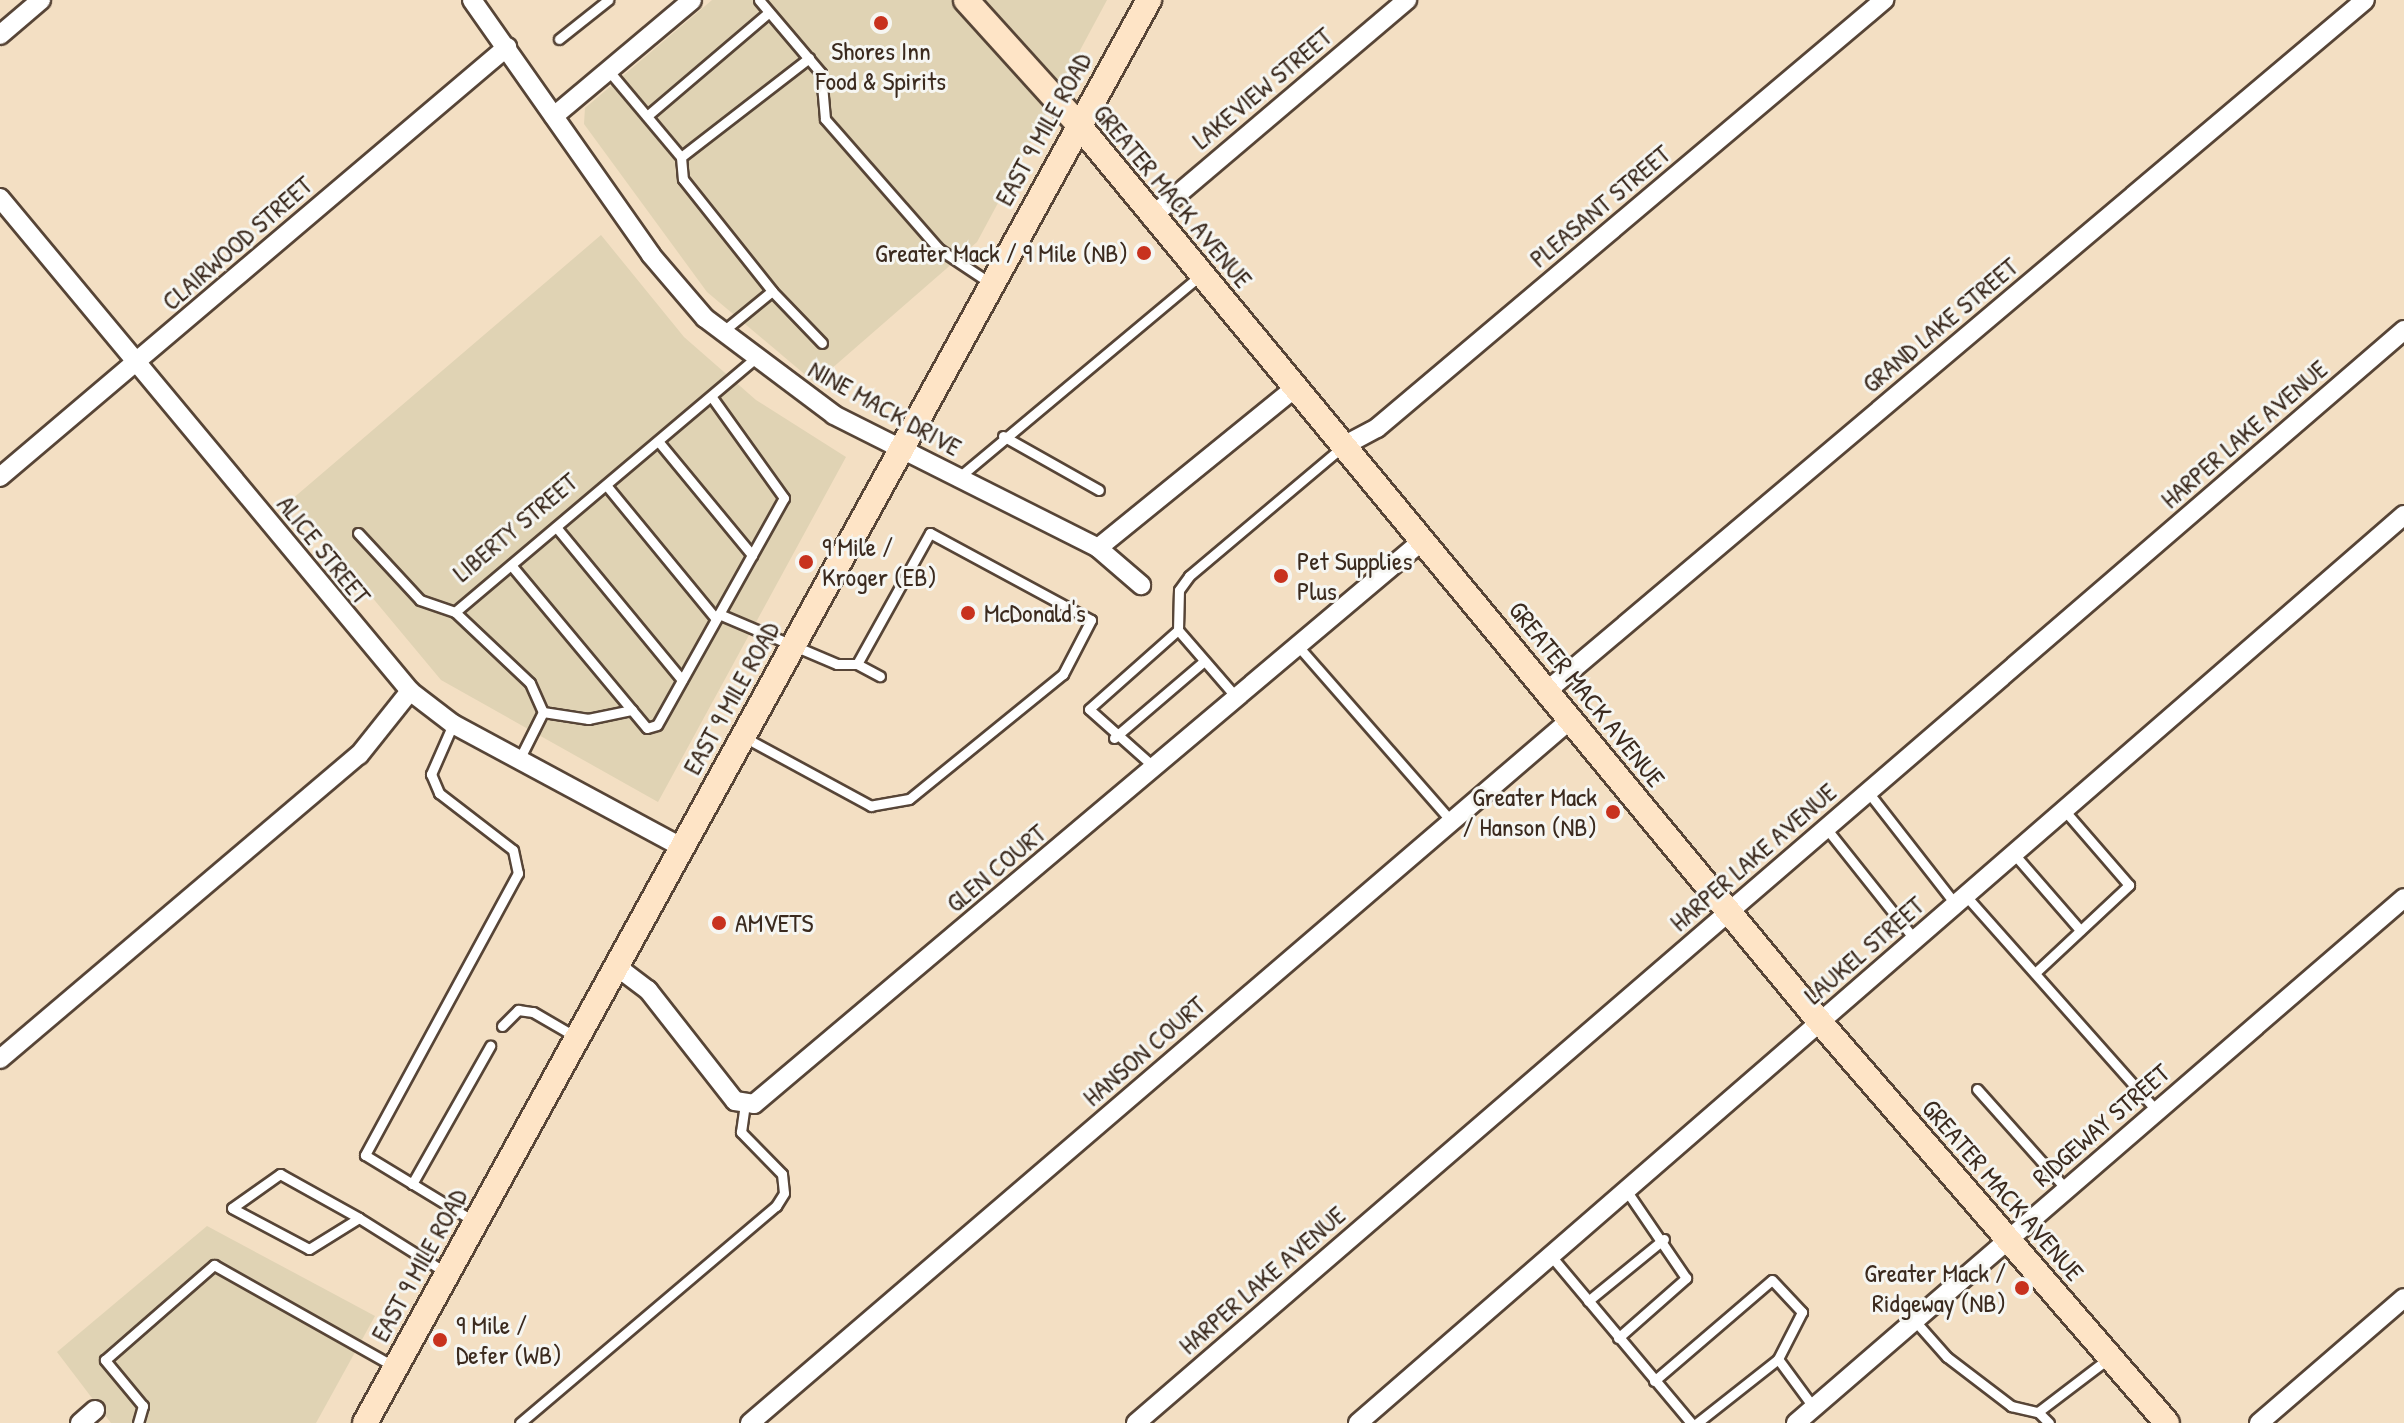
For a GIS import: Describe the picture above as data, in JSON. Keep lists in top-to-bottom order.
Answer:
{
  "streets": {
    "street": [
      "LAKEVIEW STREET",
      "EAST 9 MILE ROAD",
      "GREATER MACK AVENUE",
      "PLEASANT STREET",
      "CLAIRWOOD STREET",
      "GRAND LAKE STREET",
      "NINE MACK DRIVE",
      "HARPER LAKE AVENUE",
      "ALICE STREET",
      "GLEN COURT",
      "LAUKEL STREET",
      "HANSON COURT",
      "RIDGEWAY STREET"
    ],
    "lane": ["LIBERTY STREET"]
  },
  "crossings": [
    ["LAKEVIEW STREET", "GREATER MACK AVENUE"],
    ["EAST 9 MILE ROAD", "GREATER MACK AVENUE"],
    ["EAST 9 MILE ROAD", "NINE MACK DRIVE"],
    ["EAST 9 MILE ROAD", "ALICE STREET"],
    ["GREATER MACK AVENUE", "PLEASANT STREET"],
    ["GREATER MACK AVENUE", "GRAND LAKE STREET"],
    ["GREATER MACK AVENUE", "HARPER LAKE AVENUE"],
    ["GREATER MACK AVENUE", "GLEN COURT"],
    ["GREATER MACK AVENUE", "LAUKEL STREET"],
    ["GREATER MACK AVENUE", "HANSON COURT"],
    ["GREATER MACK AVENUE", "RIDGEWAY STREET"],
    ["CLAIRWOOD STREET", "NINE MACK DRIVE"],
    ["CLAIRWOOD STREET", "ALICE STREET"],
    ["NINE MACK DRIVE", "LIBERTY STREET"]
  ],
  "places": [
    "Shores Inn Food & Spirits",
    "Greater Mack / 9 Mile (NB)",
    "9 Mile / Kroger (EB)",
    "Pet Supplies Plus",
    "McDonald's",
    "Greater Mack / Hanson (NB)",
    "AMVETS",
    "Greater Mack / Ridgeway (NB)",
    "9 Mile / Defer (WB)"
  ]
}
